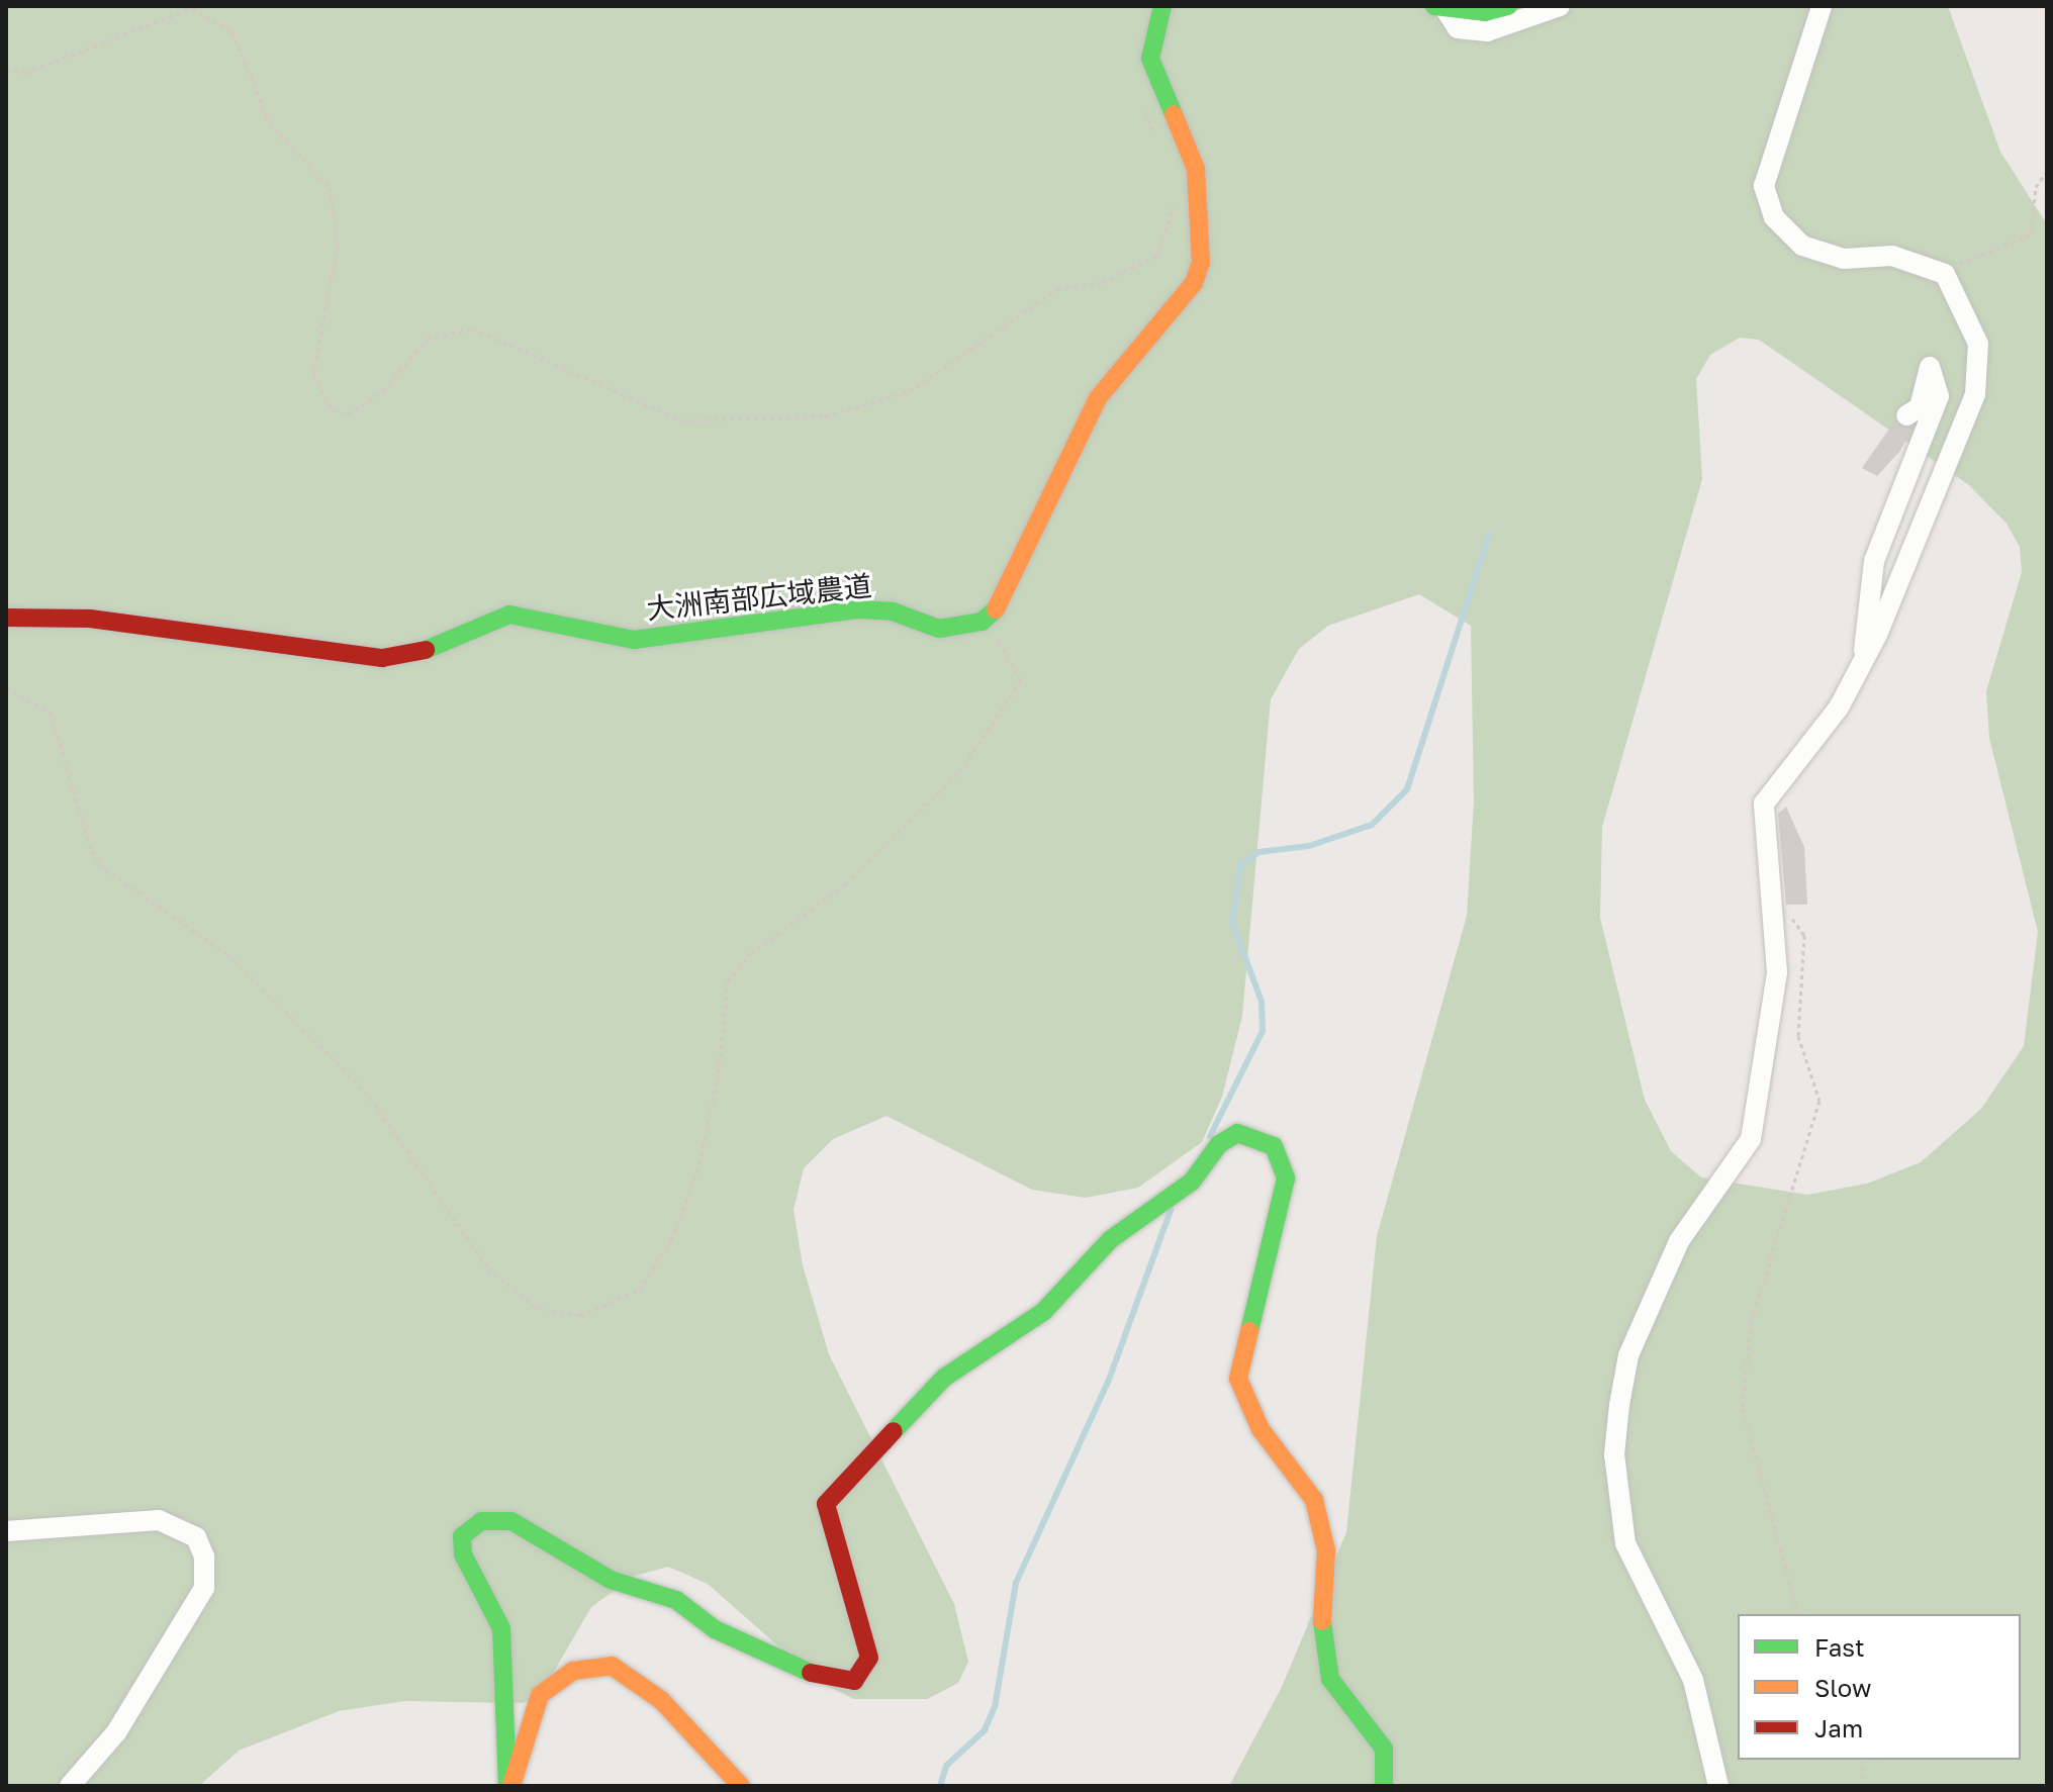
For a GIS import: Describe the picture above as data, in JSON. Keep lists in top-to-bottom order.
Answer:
{
  "streets": {
    "street": ["大洲南部広域農道"]
  },
  "legend": ["Fast", "Slow", "Jam"]
}
